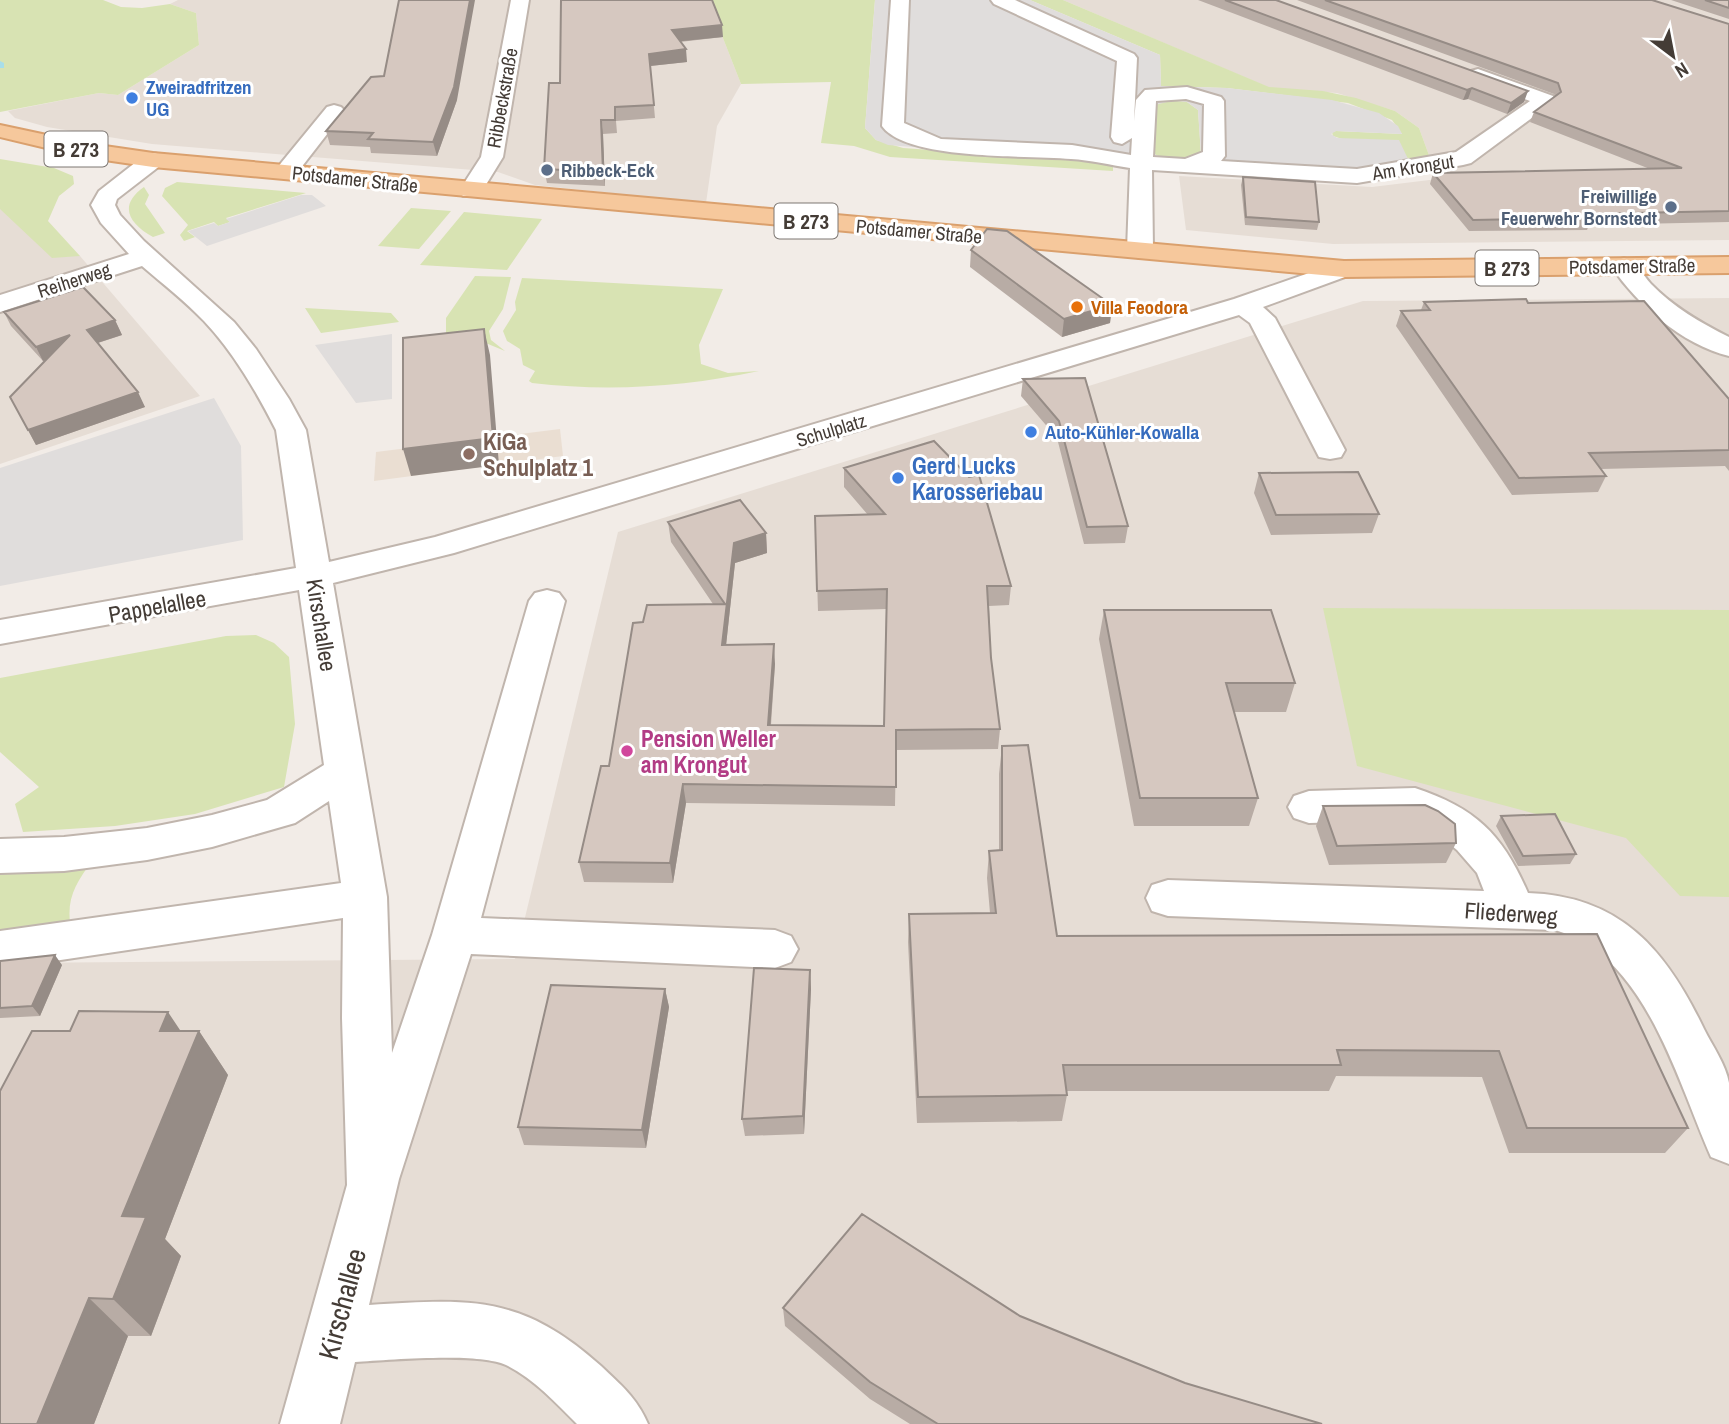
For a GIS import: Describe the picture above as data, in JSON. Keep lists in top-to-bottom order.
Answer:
{
  "streets": {
    "main road": ["B 273", "Potsdamer Straße"],
    "street": [
      "Ribbeckstraße",
      "Am Krongut",
      "Reiherweg",
      "Schulplatz",
      "Pappelallee",
      "Kirschallee",
      "Fliederweg"
    ]
  },
  "crossings": [
    ["Ribbeckstraße", "Potsdamer Straße"],
    ["B 273", "Potsdamer Straße"],
    ["B 273", "Kirschallee"],
    ["Potsdamer Straße", "Schulplatz"],
    ["Potsdamer Straße", "Kirschallee"],
    ["Reiherweg", "Kirschallee"],
    ["Schulplatz", "Pappelallee"],
    ["Schulplatz", "Kirschallee"],
    ["Pappelallee", "Kirschallee"]
  ],
  "places": [
    "Zweiradfritzen UG",
    "Ribbeck-Eck",
    "Freiwillige Feuerwehr Bornstedt",
    "Villa Feodora",
    "Auto-Kühler-Kowalla",
    "KiGa Schulplatz 1",
    "Gerd Lucks Karosseriebau",
    "Pension Weller am Krongut"
  ],
  "north": "bottom right"
}
